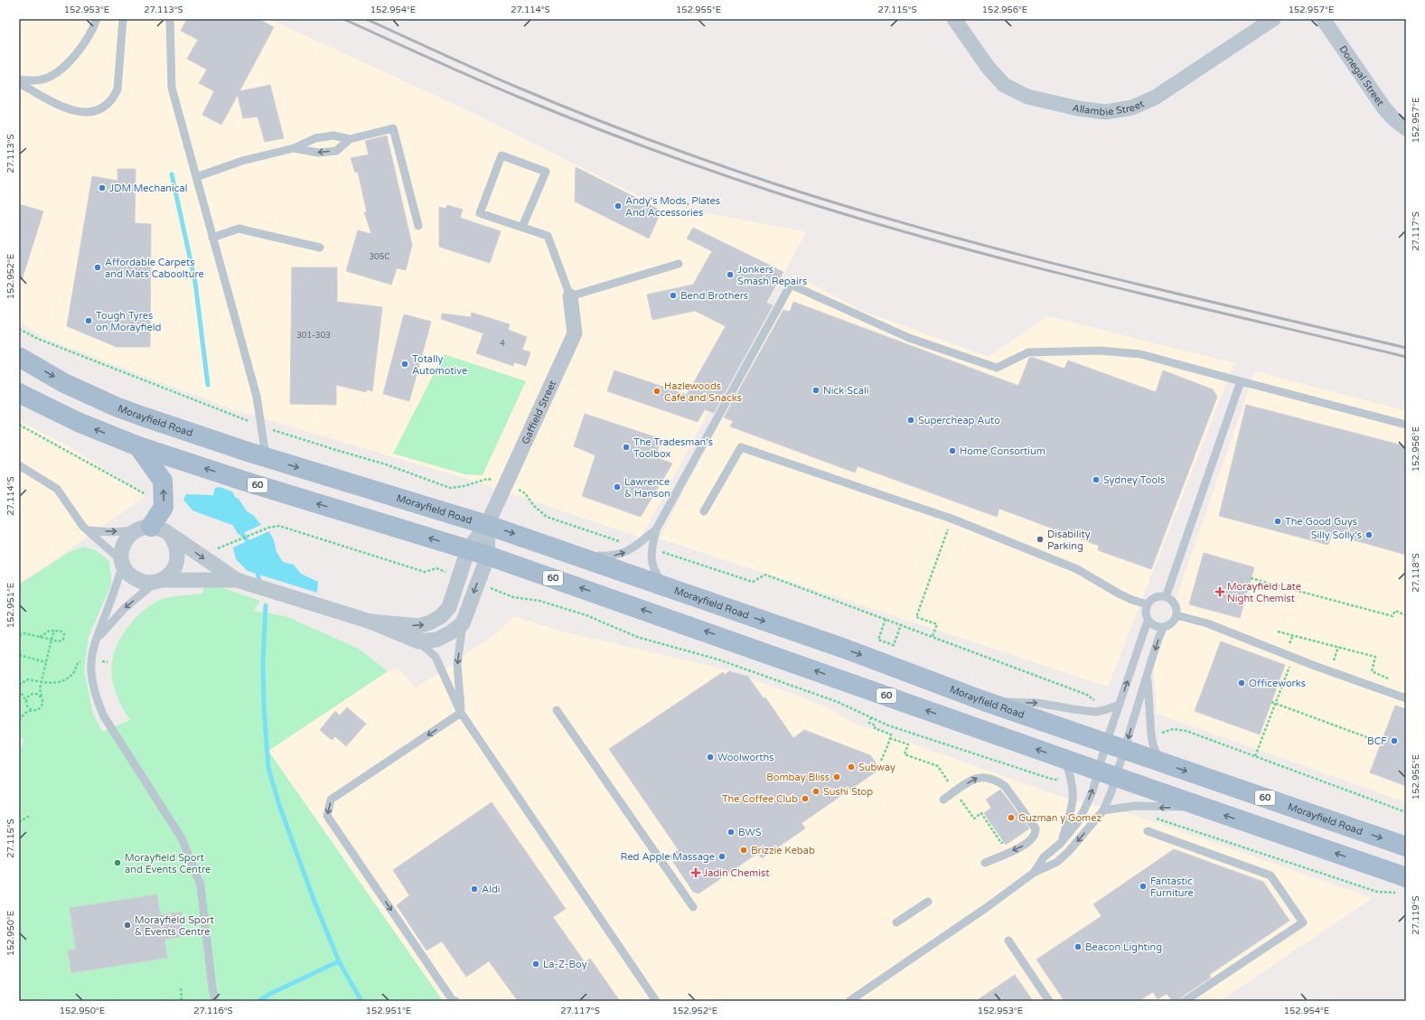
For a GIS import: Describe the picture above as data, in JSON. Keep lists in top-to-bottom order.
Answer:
{
  "streets": {
    "main road": ["Morayfield Road", "60"],
    "street": ["Donegal Street", "Allambie Street", "Gaffield Street"]
  },
  "crossings": [
    ["Gaffield Street", "Morayfield Road"]
  ],
  "places": {
    "other": [
      "JDM Mechanical",
      "Andy's Mods, Plates And Accessories",
      "Affordable Carpets and Mats Caboolture",
      "Jonkers Smash Repairs",
      "Bend Brothers",
      "Tough Tyres on Morayfield",
      "Totally Automotive",
      "Nick Scali",
      "Hazlewoods Cafe and Snacks",
      "Supercheap Auto",
      "The Tradesman's Toolbox",
      "Home Consortium",
      "Sydney Tools",
      "Lawrence & Hanson",
      "The Good Guys",
      "Silly Solly's",
      "Disability Parking",
      "Officeworks",
      "BCF",
      "Woolworths",
      "Subway",
      "Bombay Bliss",
      "Sushi Stop",
      "The Coffee Club",
      "Guzman y Gomez",
      "BWS",
      "Brizzie Kebab",
      "Red Apple Massage",
      "Morayfield Sport and Events Centre",
      "Fantastic Furniture",
      "Aldi",
      "Morayfield Sport & Events Centre",
      "Beacon Lighting",
      "La-Z-Boy"
    ],
    "health": ["Morayfield Late Night Chemist", "Jadin Chemist"]
  },
  "house_numbers": ["305C", "301-303", "4"],
  "coordinates": [
    "152.953°E",
    "27.113°S",
    "152.954°E",
    "27.114°S",
    "152.955°E",
    "27.115°S",
    "152.956°E",
    "152.957°E",
    "27.117°S",
    "152.952°E",
    "27.118°S",
    "152.951°E",
    "27.119°S",
    "152.950°E",
    "27.116°S"
  ]
}
